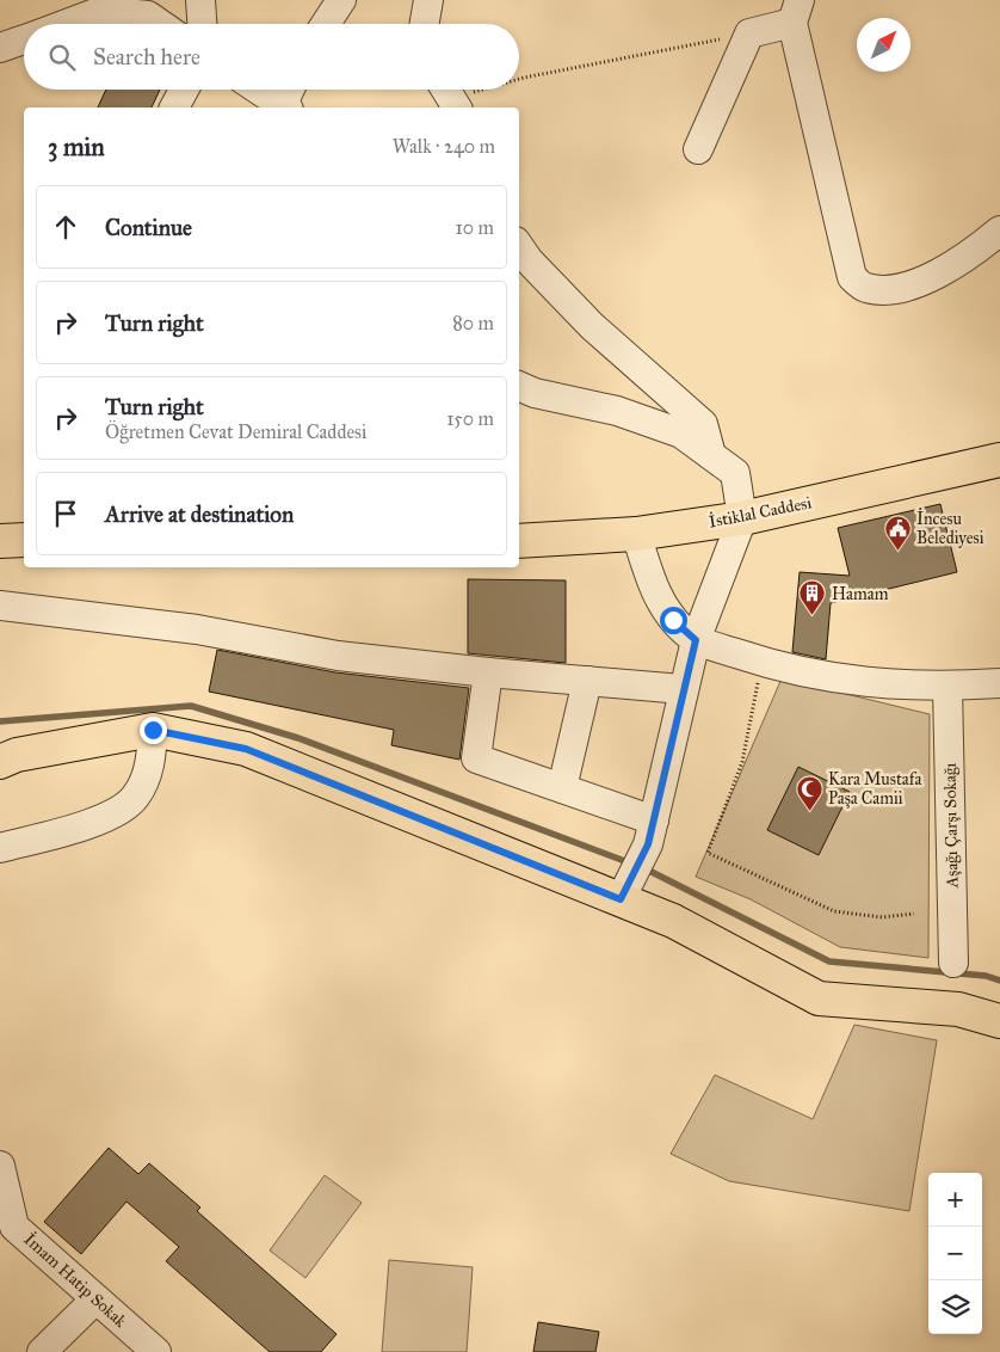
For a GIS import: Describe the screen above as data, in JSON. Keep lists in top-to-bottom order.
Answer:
{
  "streets": {
    "main road": ["İstiklal Caddesi"],
    "street": ["Aşağı Çarşı Sokağı", "İmam Hatip Sokak"]
  },
  "places": {
    "public building": ["İncesu Belediyesi"],
    "building": ["Hamam"],
    "mosque": ["Kara Mustafa Paşa Camii"]
  },
  "north": "top right",
  "page": {
    "search": "Search here",
    "heading": ["3 min", "Walk · 240 m"],
    "list": [
      ["Continue", "10 m"],
      ["Turn right", "80 m"],
      ["Turn right", "Öğretmen Cevat Demiral Caddesi", "150 m"],
      "Arrive at destination"
    ],
    "map_buttons": ["+", "−"]
  }
}
